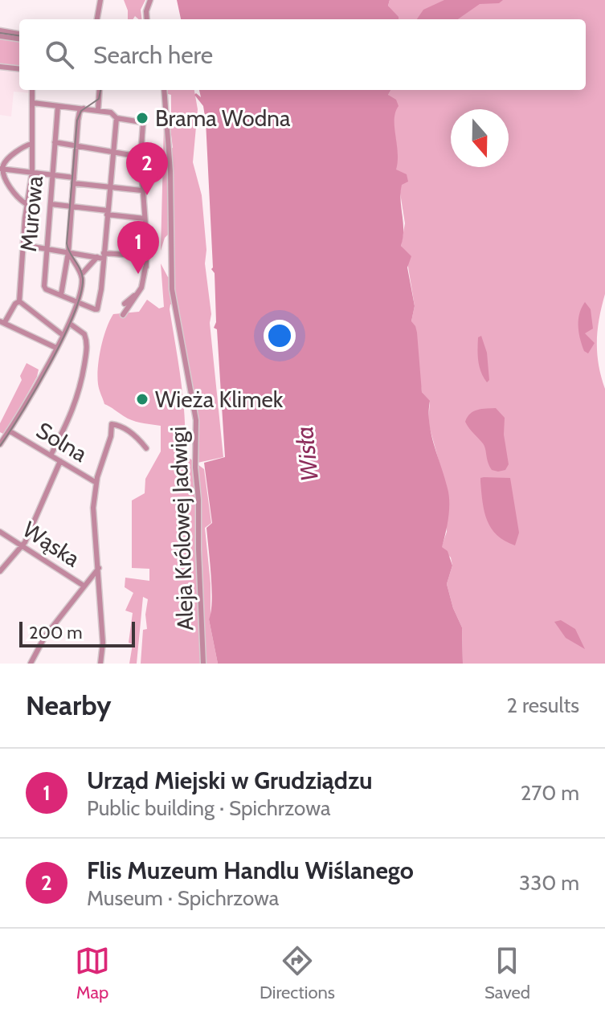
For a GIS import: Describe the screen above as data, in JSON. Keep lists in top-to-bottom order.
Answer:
{
  "streets": {
    "street": [
      "Murowa",
      "Solna",
      "Aleja Królowej Jadwigi",
      "Wąska"
    ]
  },
  "water": ["Wisła"],
  "places": ["Brama Wodna", "Wieża Klimek"],
  "scale_bar": "200 m",
  "north": "bottom",
  "page": {
    "search": "Search here",
    "pins": ["2", "1"],
    "scale": "200 m",
    "heading": ["Nearby", "2 results"],
    "list": [
      {
        "mark": "1",
        "name": "Urząd Miejski w Grudziądzu",
        "note": "Public building · Spichrzowa",
        "value": "270 m"
      },
      {
        "mark": "2",
        "name": "Flis Muzeum Handlu Wiślanego",
        "note": "Museum · Spichrzowa",
        "value": "330 m"
      }
    ],
    "nav": ["Map", "Directions", "Saved"]
  }
}
